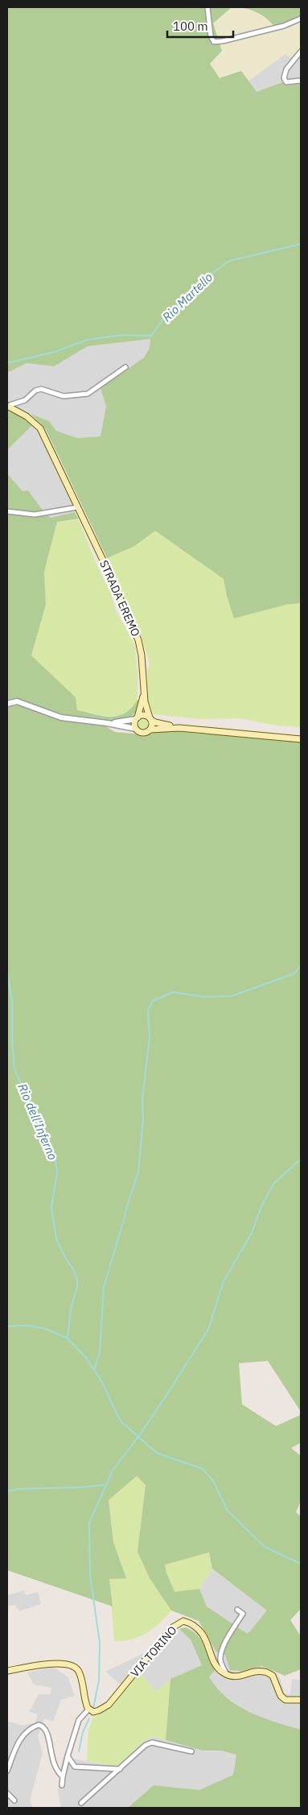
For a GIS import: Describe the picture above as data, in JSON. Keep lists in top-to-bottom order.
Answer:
{
  "streets": {
    "main road": ["STRADA EREMO", "VIA TORINO"]
  },
  "water": ["Rio Martello", "Rio dell'Inferno"],
  "scale_bar": "100 m"
}
